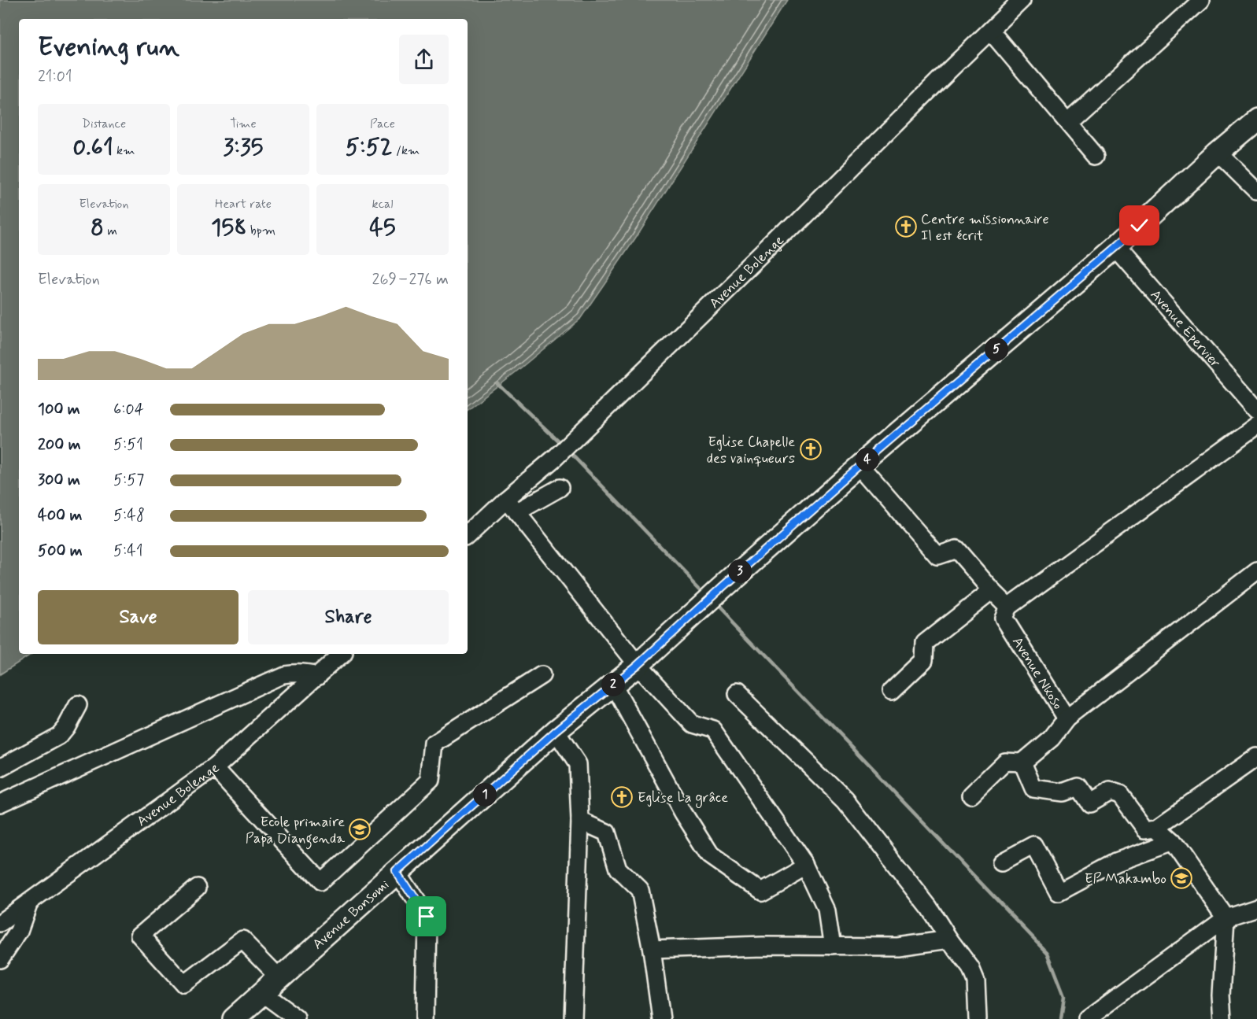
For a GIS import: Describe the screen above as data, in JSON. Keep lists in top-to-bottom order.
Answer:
{
  "streets": {
    "main road": ["Avenue Bonsomi"],
    "street": ["Avenue Bolenge", "Avenue Epervier", "Avenue Nkoso"]
  },
  "crossings": [
    ["Avenue Epervier", "Avenue Bonsomi"]
  ],
  "places": {
    "church": ["Centre missionnaire Il est écrit", "Eglise Chapelle des vainqueurs", "Eglise La grâce"],
    "school or university": ["Ecole primaire Papa Diangenda", "EP Makambo"]
  },
  "page": {
    "heading": ["Evening run", "21:01"],
    "stats": [
      ["Distance", "0.61 km"],
      ["Time", "3:35"],
      ["Pace", "5:52 /km"],
      ["Elevation", "8 m"],
      ["Heart rate", "158 bpm"],
      ["kcal", "45"]
    ],
    "chart": ["Elevation", "269–276 m"],
    "pins": [
      "5",
      "4",
      "3",
      "2",
      "1"
    ],
    "list": [
      {
        "name": "100 m",
        "note": "6:04"
      },
      {
        "name": "200 m",
        "note": "5:51"
      },
      {
        "name": "300 m",
        "note": "5:57"
      },
      {
        "name": "400 m",
        "note": "5:48"
      },
      {
        "name": "500 m",
        "note": "5:41"
      }
    ],
    "buttons": ["Save", "Share"]
  }
}
